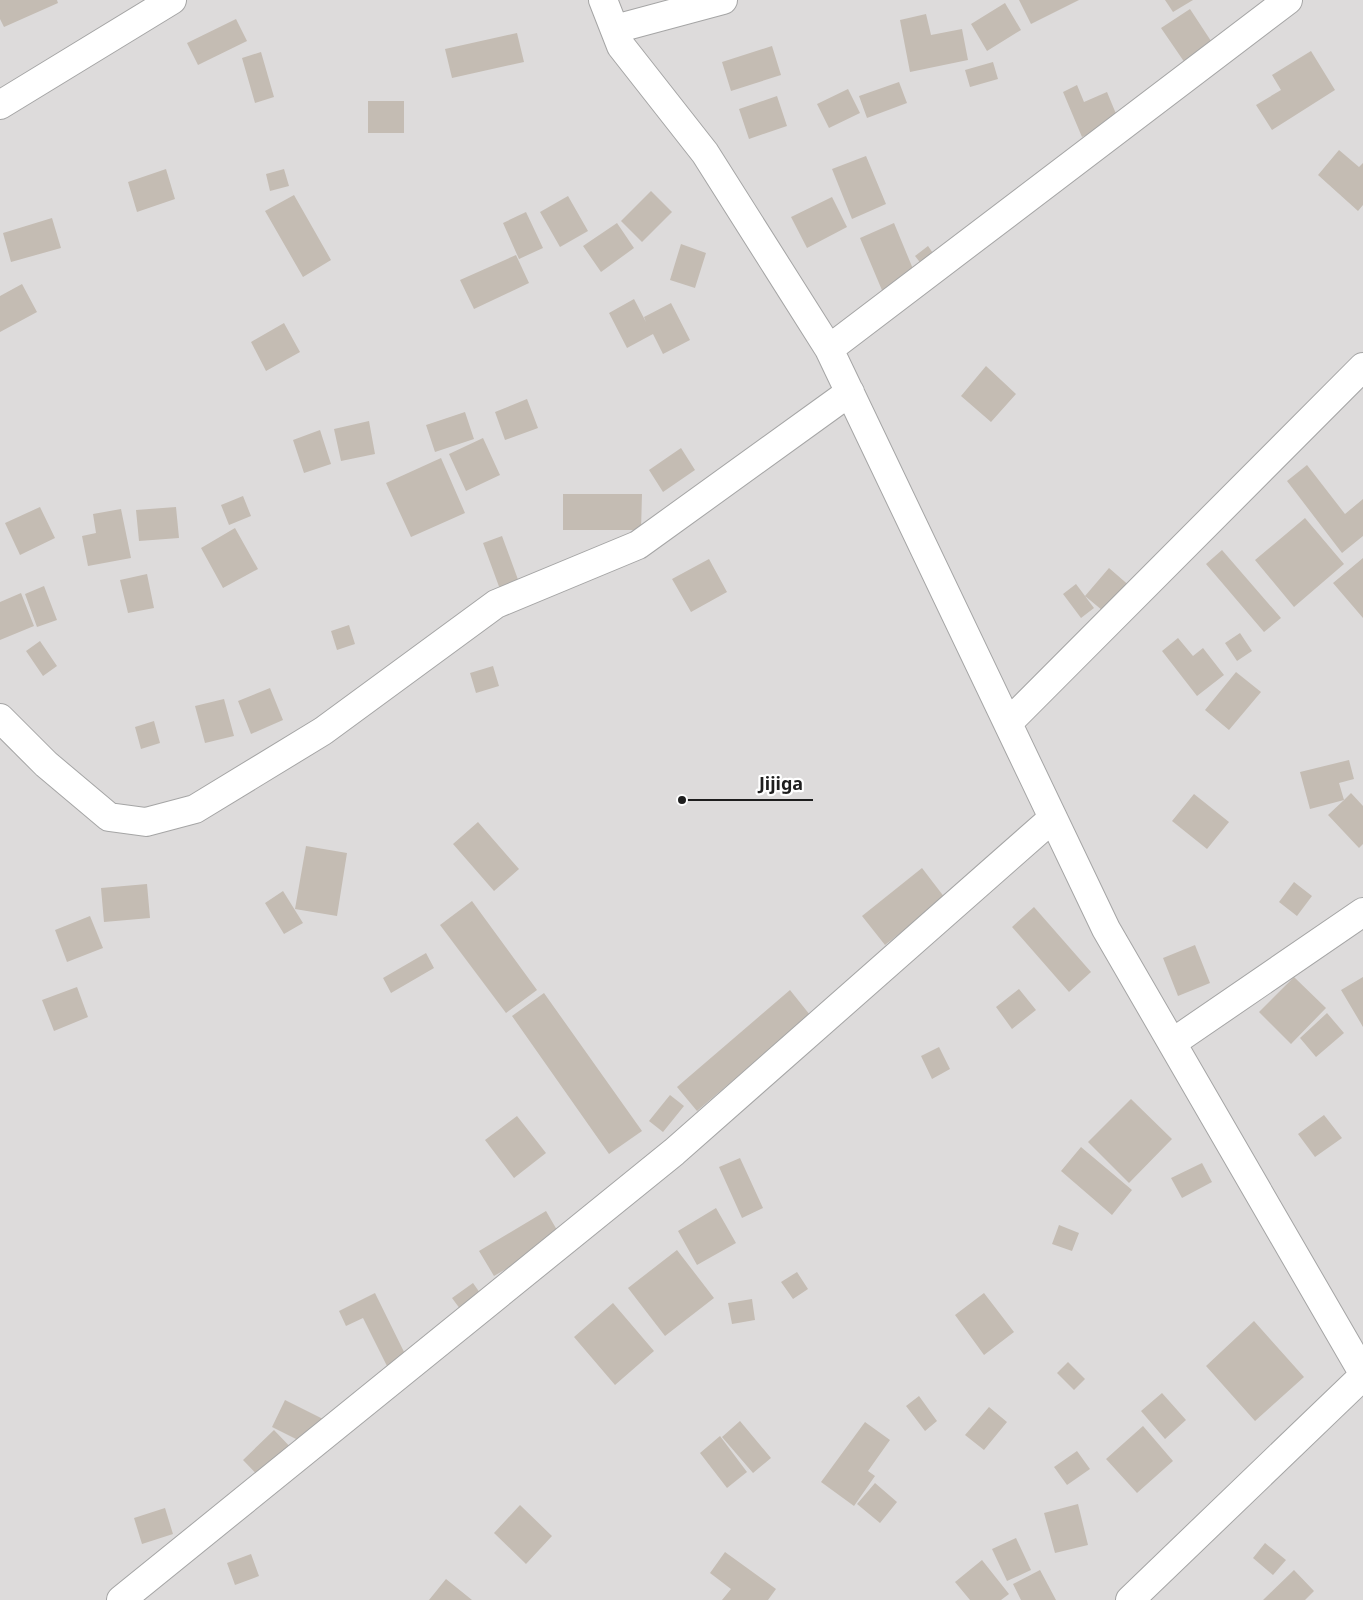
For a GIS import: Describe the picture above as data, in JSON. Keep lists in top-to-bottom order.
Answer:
{
  "places": ["Jijiga"]
}
